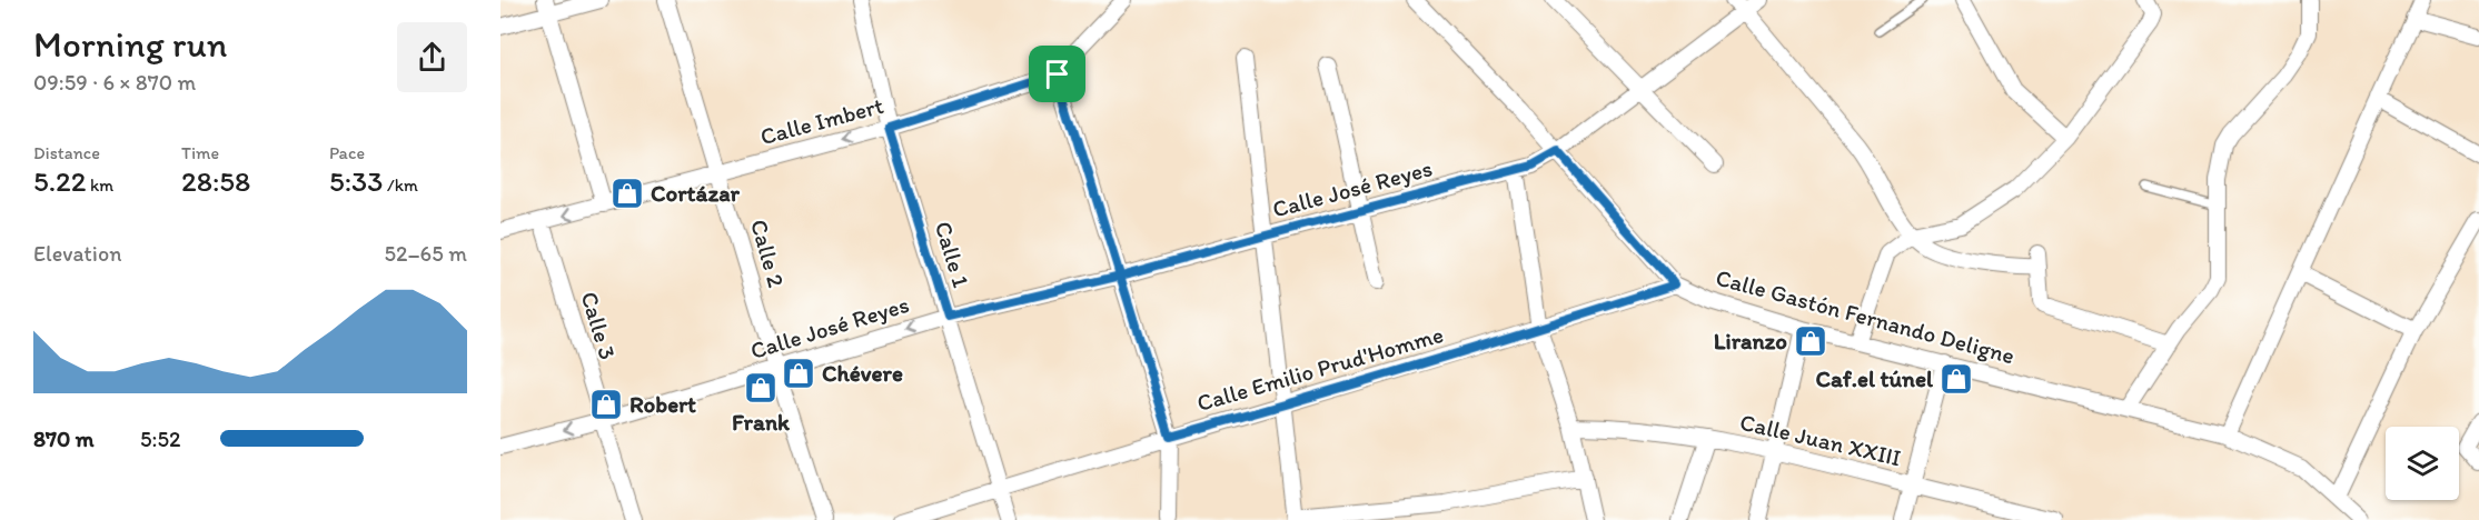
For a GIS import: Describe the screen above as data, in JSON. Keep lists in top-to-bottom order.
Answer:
{
  "streets": {
    "street": [
      "Calle Imbert",
      "Calle José Reyes",
      "Calle 2",
      "Calle 1",
      "Calle Gastón Fernando Deligne",
      "Calle 3",
      "Calle Emilio Prud'Homme",
      "Calle Juan XXIII"
    ]
  },
  "crossings": [
    ["Calle Imbert", "Calle 2"],
    ["Calle Imbert", "Calle 1"],
    ["Calle Imbert", "Calle 3"],
    ["Calle José Reyes", "Calle 2"],
    ["Calle José Reyes", "Calle 1"],
    ["Calle José Reyes", "Calle Gastón Fernando Deligne"],
    ["Calle José Reyes", "Calle 3"],
    ["Calle 1", "Calle Emilio Prud'Homme"],
    ["Calle Gastón Fernando Deligne", "Calle Emilio Prud'Homme"]
  ],
  "one_way": ["Calle Imbert"],
  "places": {
    "shop": [
      "Cortázar",
      "Liranzo",
      "Chévere",
      "Caf.el túnel",
      "Frank",
      "Robert"
    ]
  },
  "page": {
    "heading": ["Morning run", "09:59 · 6 × 870 m"],
    "stats": [
      ["Distance", "5.22 km"],
      ["Time", "28:58"],
      ["Pace", "5:33 /km"]
    ],
    "chart": ["Elevation", "52–65 m"],
    "list": [
      {
        "name": "870 m",
        "note": "5:52"
      }
    ]
  }
}
